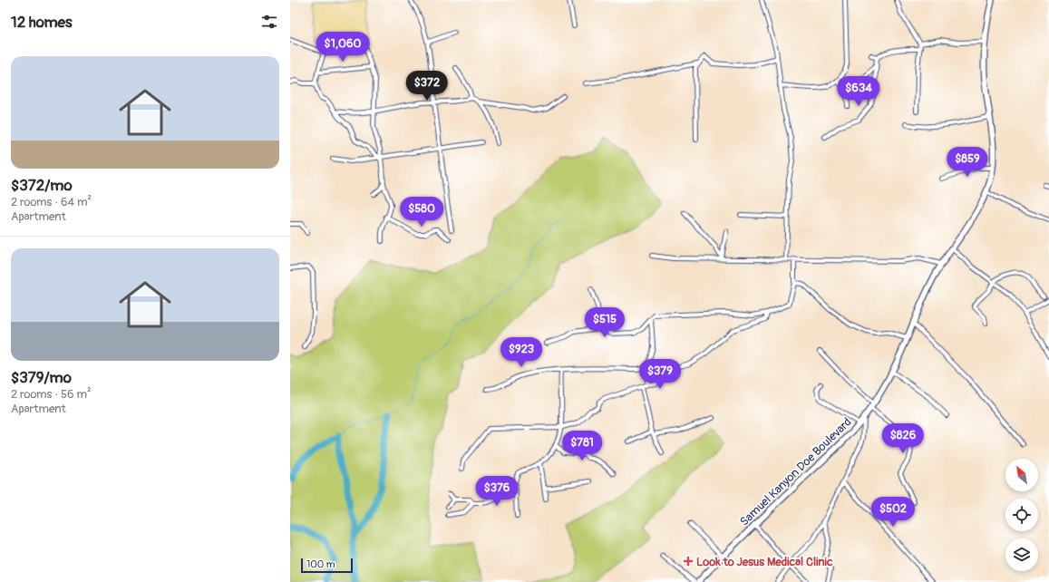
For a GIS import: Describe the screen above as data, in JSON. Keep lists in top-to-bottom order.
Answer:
{
  "streets": {
    "street": ["Samuel Kanyon Doe Boulevard"]
  },
  "places": {
    "health": ["Look to Jesus Medical Clinic"]
  },
  "scale_bar": "100 m",
  "north": "top left",
  "page": {
    "heading": "12 homes",
    "price": [
      "$1,060",
      "$372",
      "$634",
      "$859",
      "$580",
      "$515",
      "$923",
      "$379",
      "$826",
      "$781",
      "$376",
      "$502"
    ],
    "list": [
      {
        "name": "$372/mo",
        "note": "2 rooms · 64 m² · Apartment"
      },
      {
        "name": "$379/mo",
        "note": "2 rooms · 56 m² · Apartment"
      }
    ],
    "scale": "100 m"
  }
}
